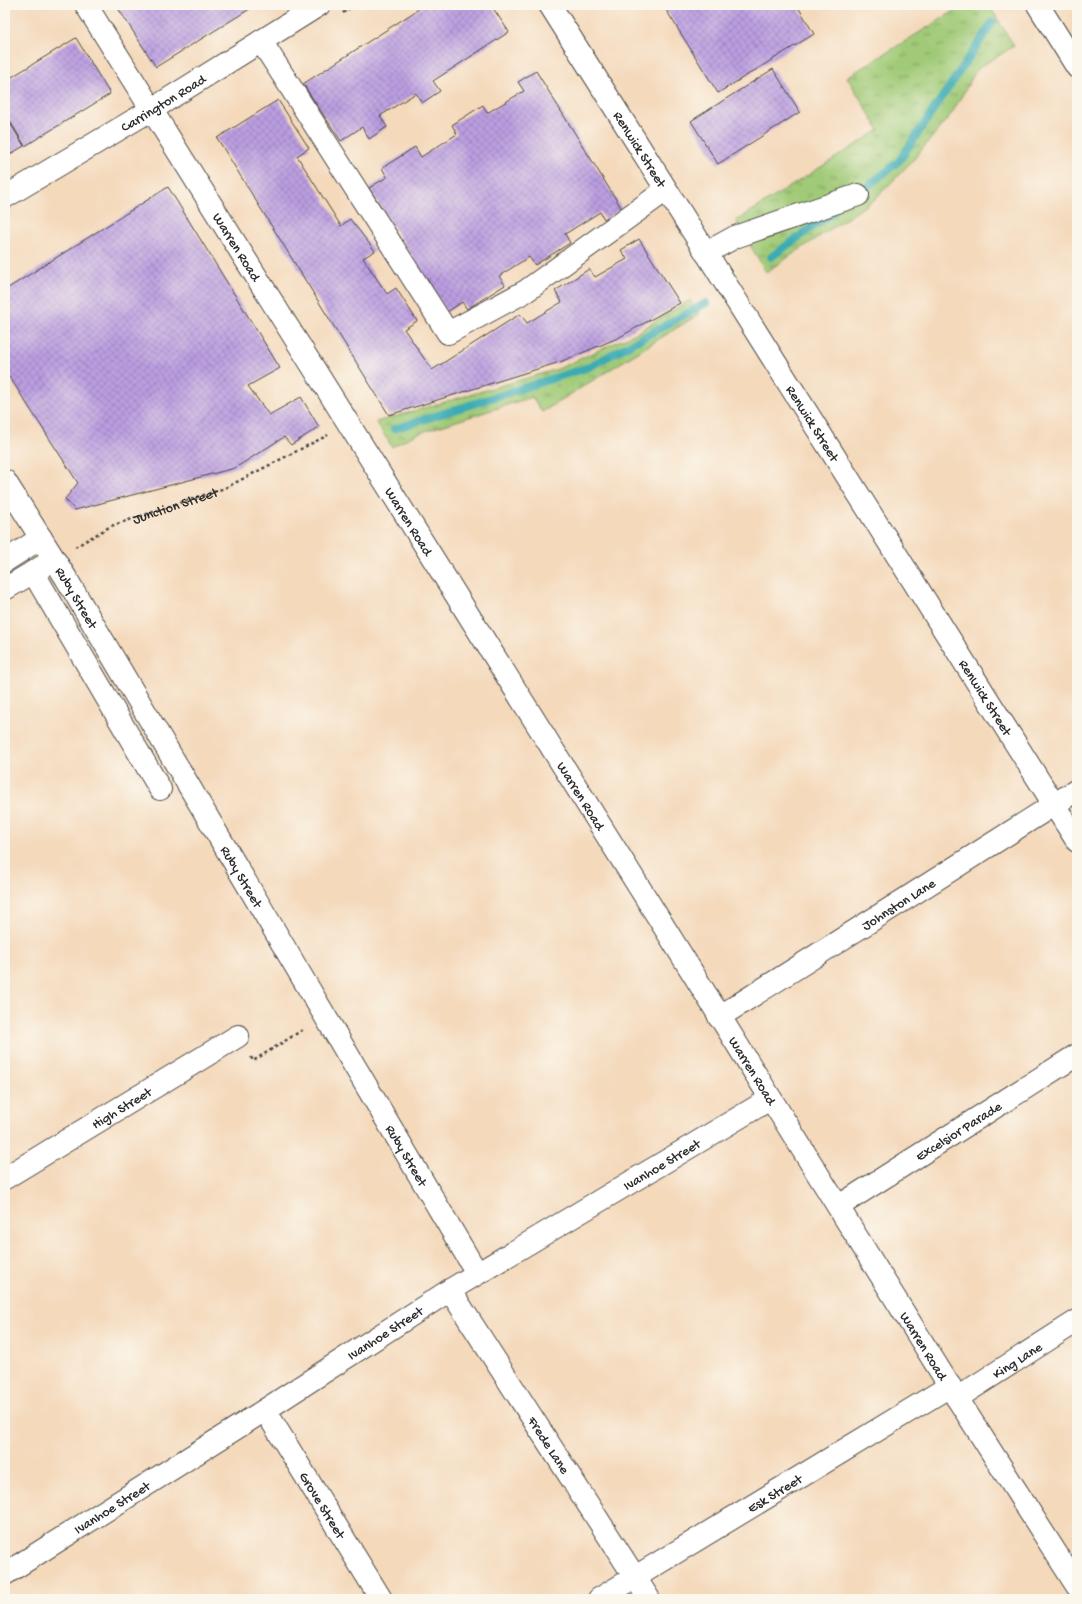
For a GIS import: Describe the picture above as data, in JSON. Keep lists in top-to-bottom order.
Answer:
{
  "streets": {
    "street": [
      "Carrington Road",
      "Renwick Street",
      "Warren Road",
      "Ruby Street",
      "Johnston Lane",
      "High Street",
      "Excelsior Parade",
      "Ivanhoe Street",
      "King Lane",
      "Frede Lane",
      "Esk Street",
      "Grove Street"
    ],
    "path": ["Junction Street"]
  },
  "crossings": [
    ["Carrington Road", "Warren Road"],
    ["Renwick Street", "Johnston Lane"],
    ["Warren Road", "Junction Street"],
    ["Warren Road", "Johnston Lane"],
    ["Warren Road", "Excelsior Parade"],
    ["Warren Road", "Ivanhoe Street"],
    ["Warren Road", "King Lane"],
    ["Warren Road", "Esk Street"],
    ["Junction Street", "Ruby Street"],
    ["Ruby Street", "Ivanhoe Street"],
    ["Ivanhoe Street", "Frede Lane"],
    ["Ivanhoe Street", "Grove Street"],
    ["King Lane", "Esk Street"],
    ["Frede Lane", "Esk Street"]
  ]
}
